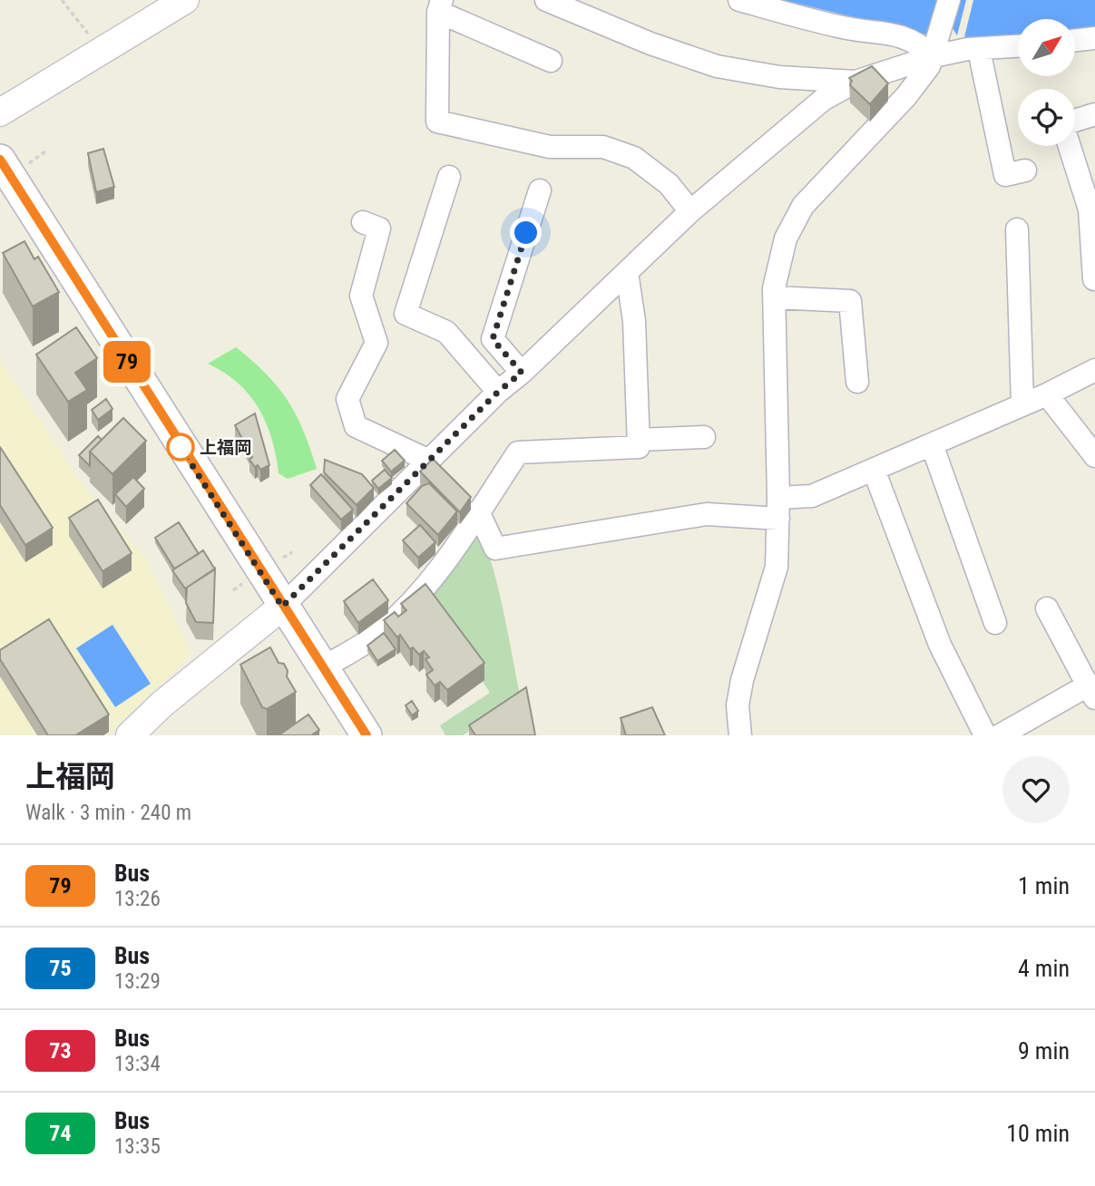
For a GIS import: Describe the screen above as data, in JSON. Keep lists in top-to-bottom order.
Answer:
{
  "places": ["上福岡"],
  "lines": ["bus line 79"],
  "north": "top right",
  "page": {
    "on_map": "79",
    "heading": ["上福岡", "Walk · 3 min · 240 m"],
    "list": [
      {
        "mark": "79",
        "name": "Bus",
        "note": "13:26",
        "value": "1 min"
      },
      {
        "mark": "75",
        "name": "Bus",
        "note": "13:29",
        "value": "4 min"
      },
      {
        "mark": "73",
        "name": "Bus",
        "note": "13:34",
        "value": "9 min"
      },
      {
        "mark": "74",
        "name": "Bus",
        "note": "13:35",
        "value": "10 min"
      }
    ]
  }
}
